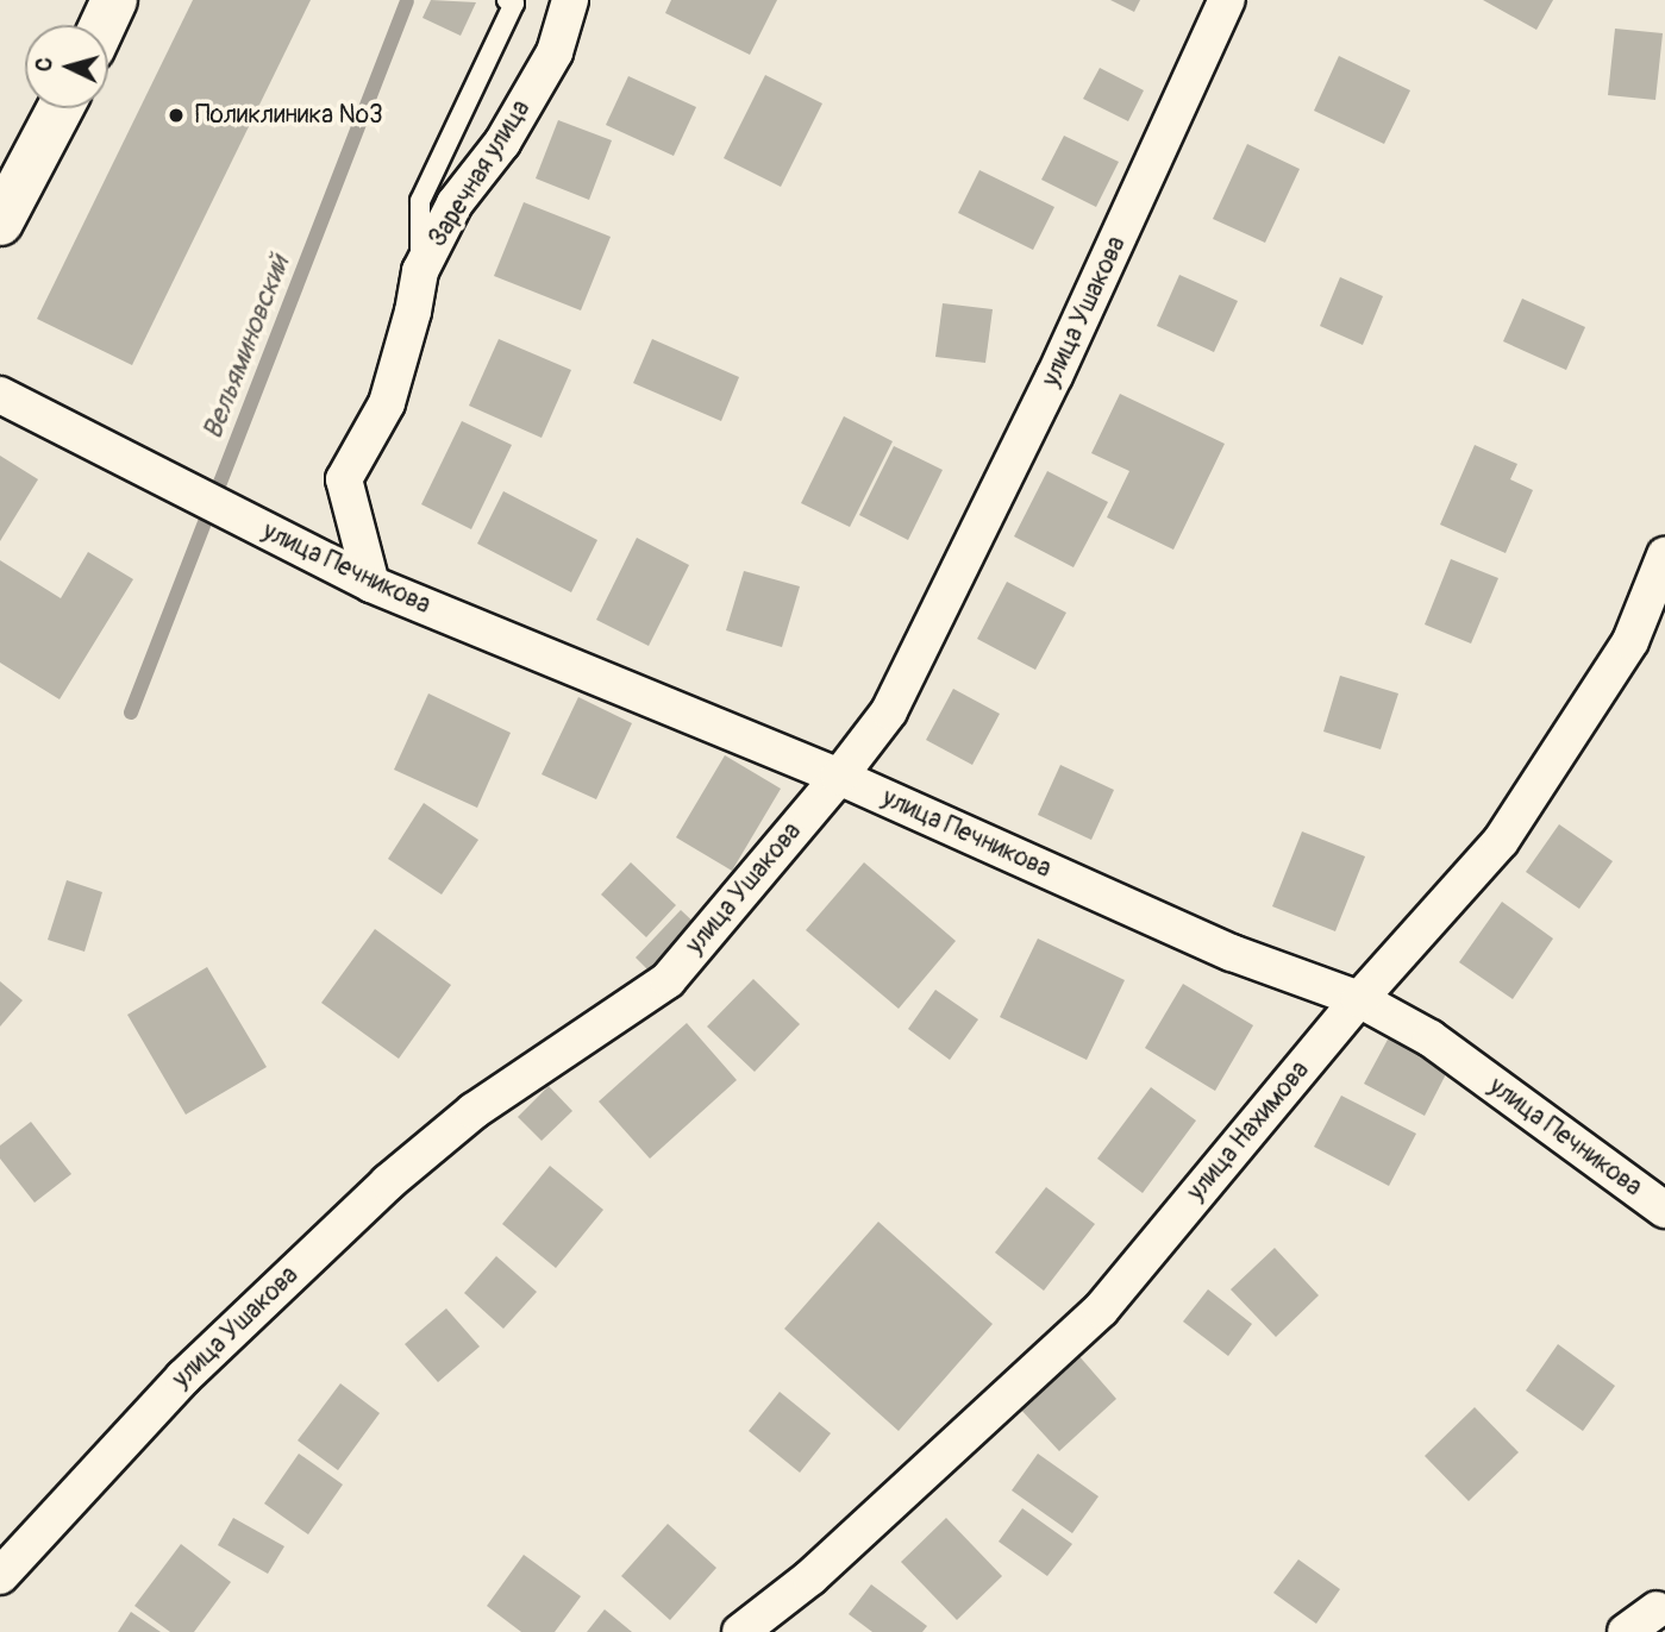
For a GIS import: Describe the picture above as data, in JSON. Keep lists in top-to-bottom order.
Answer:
{
  "streets": {
    "street": [
      "Заречная улица",
      "улица Ушакова",
      "улица Печникова",
      "улица Нахимова"
    ]
  },
  "crossings": [
    ["Заречная улица", "улица Печникова"],
    ["улица Ушакова", "улица Печникова"],
    ["улица Печникова", "улица Нахимова"]
  ],
  "water": ["Вельяминовский"],
  "places": ["Поликлиника №3"],
  "north": "left"
}
